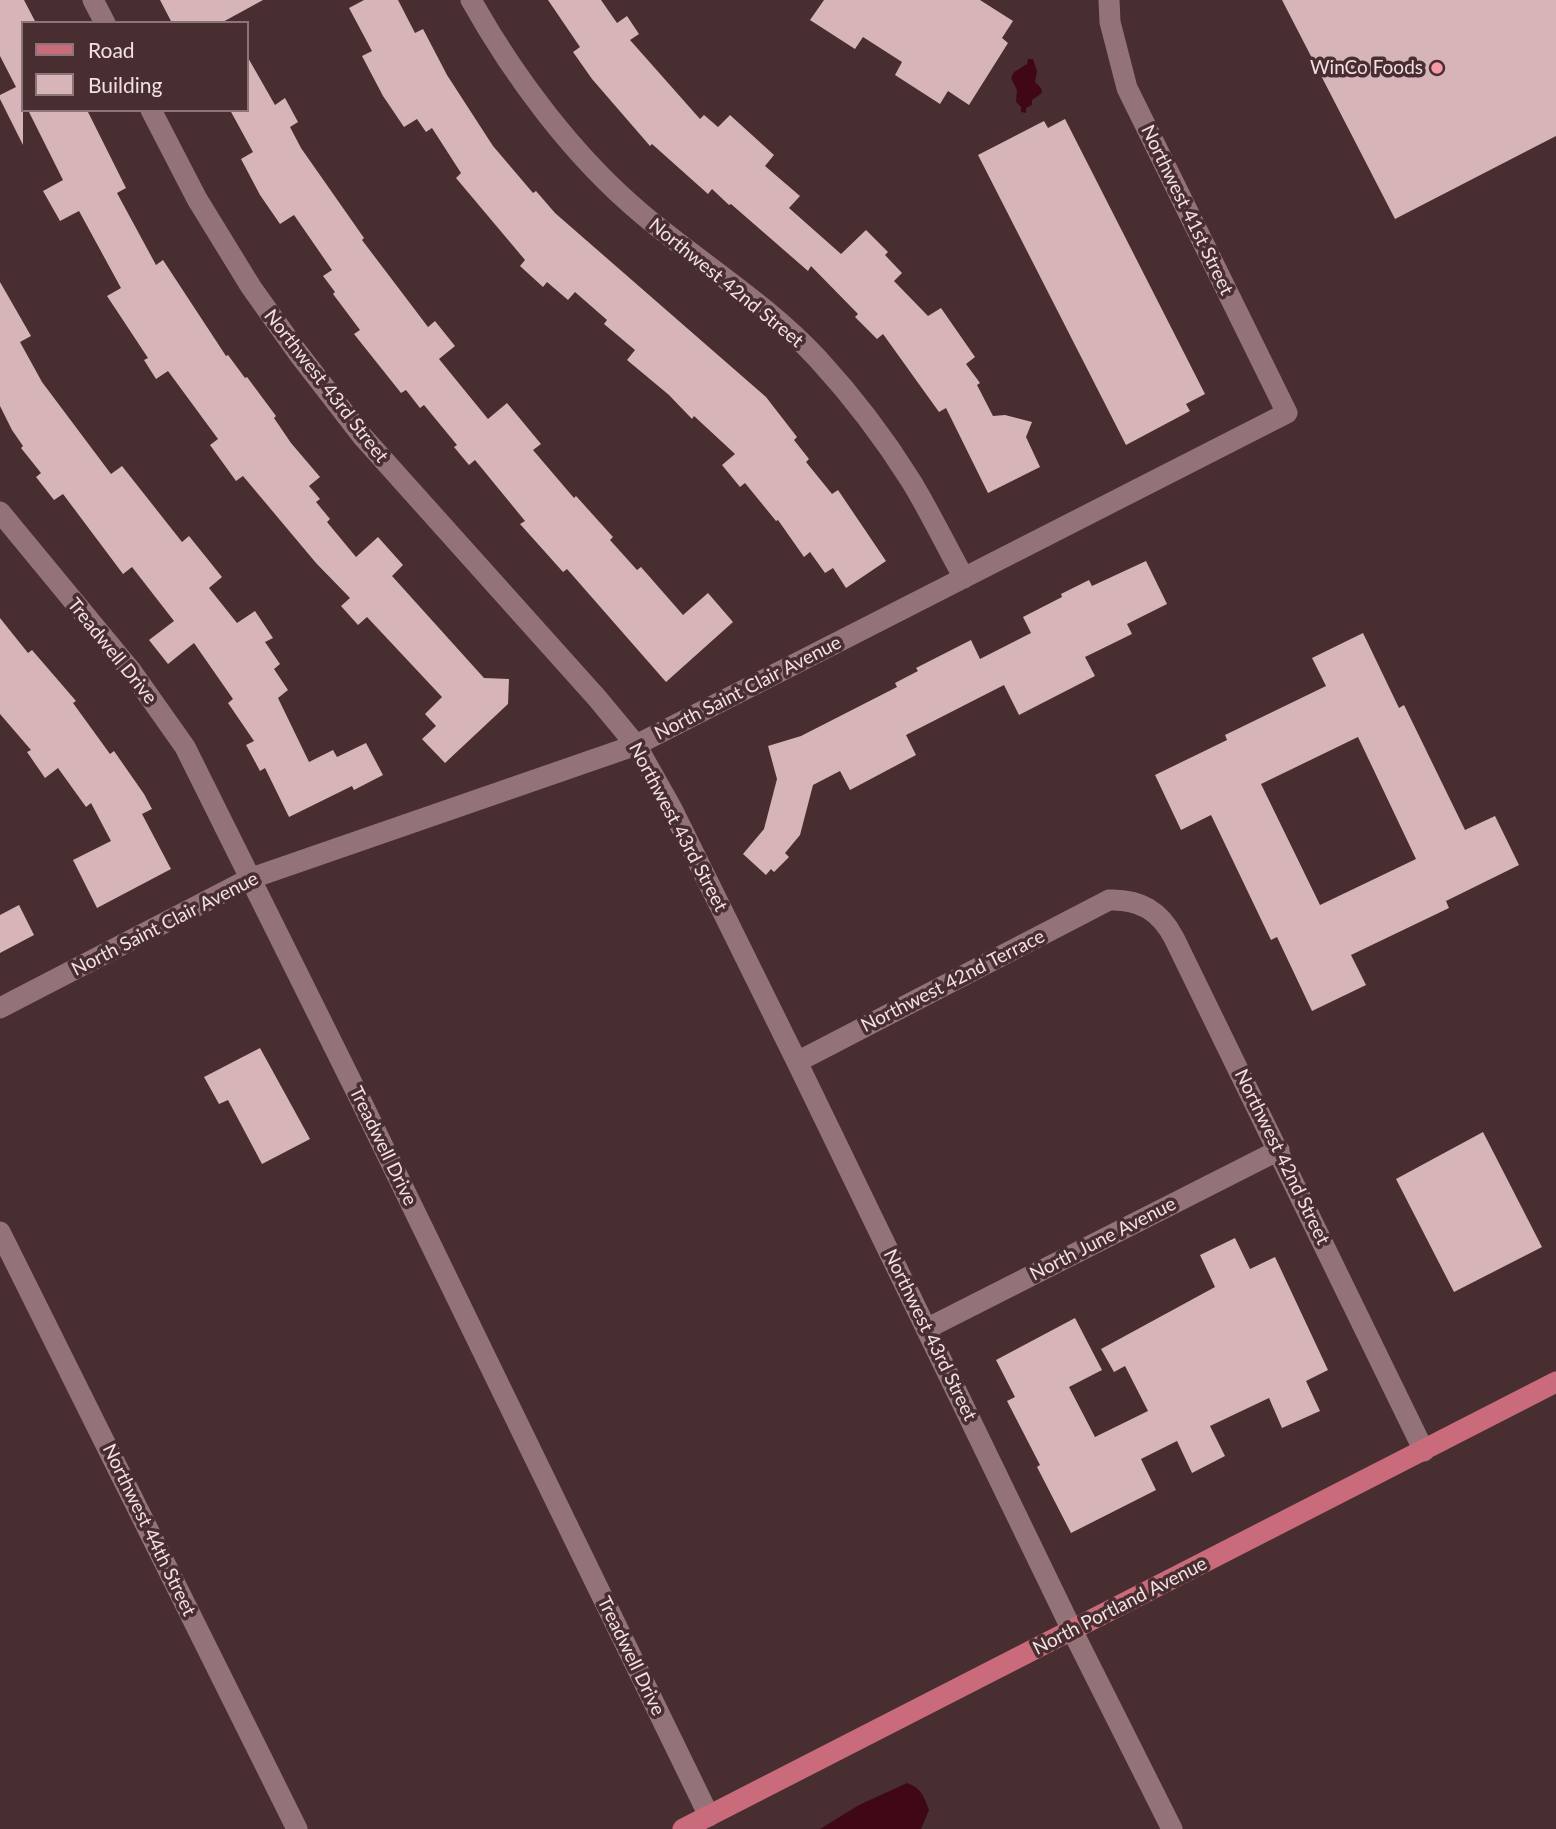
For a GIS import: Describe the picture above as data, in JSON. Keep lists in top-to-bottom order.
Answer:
{
  "streets": {
    "main road": ["North Portland Avenue"],
    "street": [
      "Northwest 41st Street",
      "Northwest 42nd Street",
      "Northwest 43rd Street",
      "Treadwell Drive",
      "North Saint Clair Avenue",
      "Northwest 42nd Terrace",
      "North June Avenue",
      "Northwest 44th Street"
    ]
  },
  "crossings": [
    ["Northwest 41st Street", "North Saint Clair Avenue"],
    ["Northwest 42nd Street", "North Saint Clair Avenue"],
    ["Northwest 42nd Street", "Northwest 42nd Terrace"],
    ["Northwest 42nd Street", "North June Avenue"],
    ["Northwest 42nd Street", "North Portland Avenue"],
    ["Northwest 43rd Street", "North Saint Clair Avenue"],
    ["Northwest 43rd Street", "Northwest 42nd Terrace"],
    ["Northwest 43rd Street", "North June Avenue"],
    ["Northwest 43rd Street", "North Portland Avenue"],
    ["Treadwell Drive", "North Saint Clair Avenue"],
    ["Treadwell Drive", "North Portland Avenue"]
  ],
  "places": ["WinCo Foods"],
  "legend": ["Road", "Building"]
}
